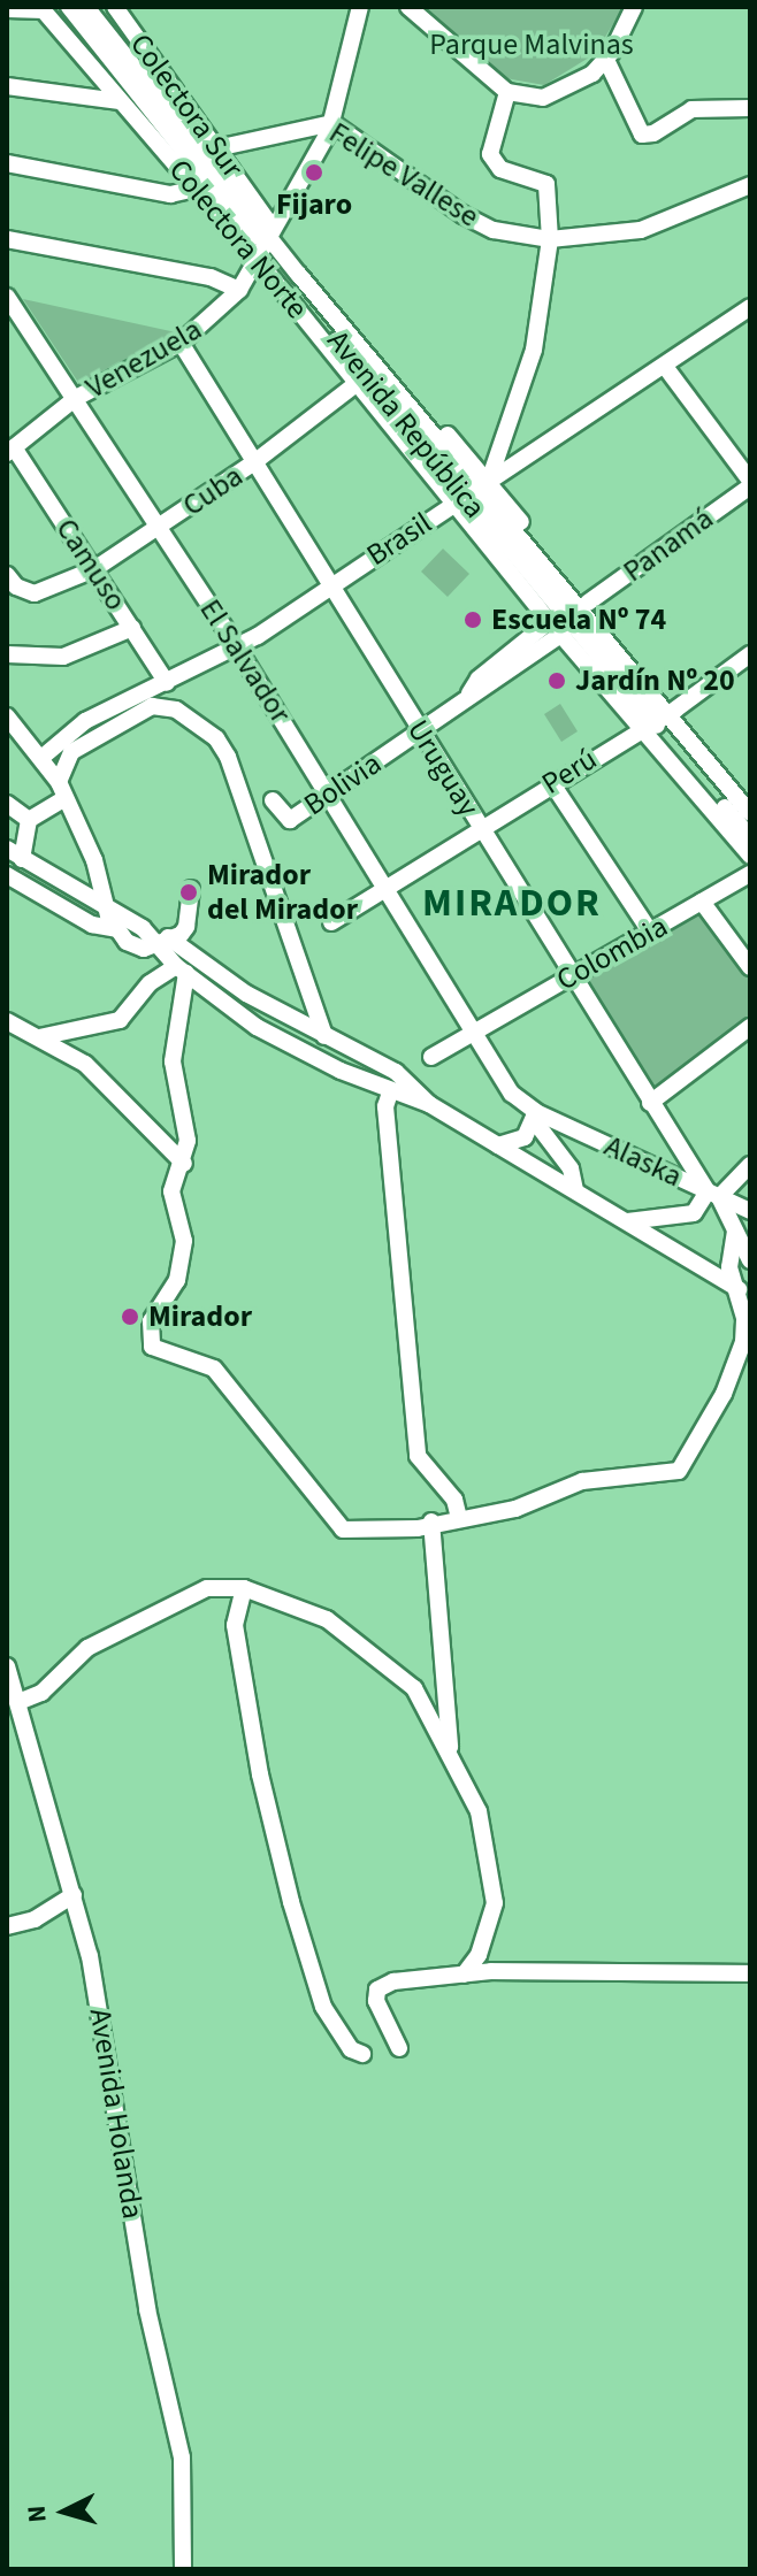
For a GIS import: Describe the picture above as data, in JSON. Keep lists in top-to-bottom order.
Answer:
{
  "streets": {
    "street": [
      "Colectora Sur",
      "Felipe Vallese",
      "Colectora Norte",
      "Venezuela",
      "Avenida República",
      "Cuba",
      "Brasil",
      "Panamá",
      "Camuso",
      "El Salvador",
      "Uruguay",
      "Perú",
      "Bolivia",
      "Colombia",
      "Alaska",
      "Avenida Holanda"
    ]
  },
  "crossings": [
    ["Colectora Sur", "Felipe Vallese"],
    ["Colectora Sur", "Colectora Norte"],
    ["Colectora Sur", "Venezuela"],
    ["Colectora Sur", "Avenida República"],
    ["Colectora Sur", "Brasil"],
    ["Colectora Sur", "Panamá"],
    ["Colectora Sur", "Perú"],
    ["Felipe Vallese", "Venezuela"],
    ["Colectora Norte", "Venezuela"],
    ["Colectora Norte", "Avenida República"],
    ["Colectora Norte", "Cuba"],
    ["Colectora Norte", "Brasil"],
    ["Colectora Norte", "Perú"],
    ["Colectora Norte", "Bolivia"],
    ["Venezuela", "Camuso"],
    ["Venezuela", "El Salvador"],
    ["Venezuela", "Uruguay"],
    ["Avenida República", "Brasil"],
    ["Avenida República", "Perú"],
    ["Cuba", "Camuso"],
    ["Cuba", "El Salvador"],
    ["Cuba", "Uruguay"],
    ["Brasil", "Camuso"],
    ["Brasil", "El Salvador"],
    ["Brasil", "Uruguay"],
    ["El Salvador", "Perú"],
    ["El Salvador", "Bolivia"],
    ["El Salvador", "Colombia"],
    ["El Salvador", "Alaska"],
    ["Uruguay", "Perú"],
    ["Uruguay", "Bolivia"],
    ["Uruguay", "Colombia"],
    ["Uruguay", "Alaska"]
  ],
  "districts": ["MIRADOR"],
  "parks": ["Parque Malvinas"],
  "places": [
    "Fijaro",
    "Escuela Nº 74",
    "Jardín Nº 20",
    "Mirador del Mirador",
    "Mirador"
  ],
  "north": "left"
}
